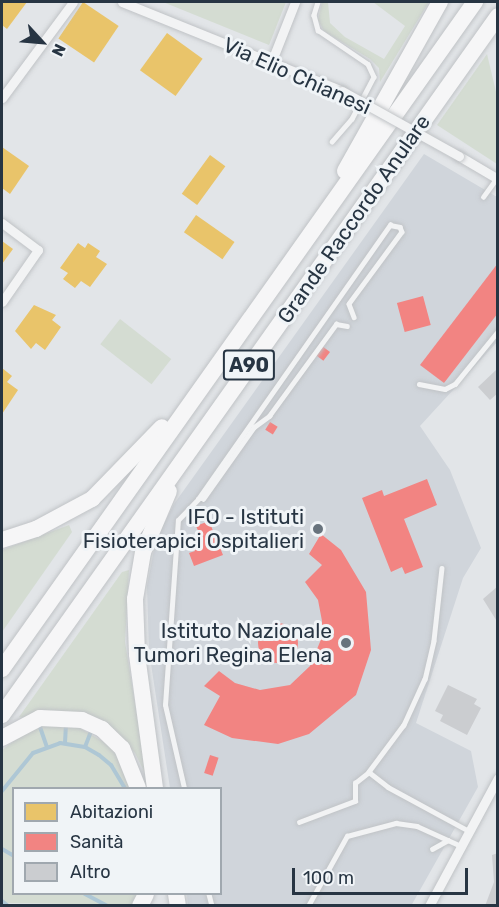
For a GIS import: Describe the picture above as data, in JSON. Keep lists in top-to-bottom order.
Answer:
{
  "streets": {
    "highway": ["Grande Raccordo Anulare", "A90"],
    "street": ["Via Elio Chianesi"]
  },
  "places": ["IFO - Istituti Fisioterapici Ospitalieri", "Istituto Nazionale Tumori Regina Elena"],
  "legend": ["Abitazioni", "Sanità", "Altro"],
  "scale_bar": "100 m",
  "north": "bottom right"
}
